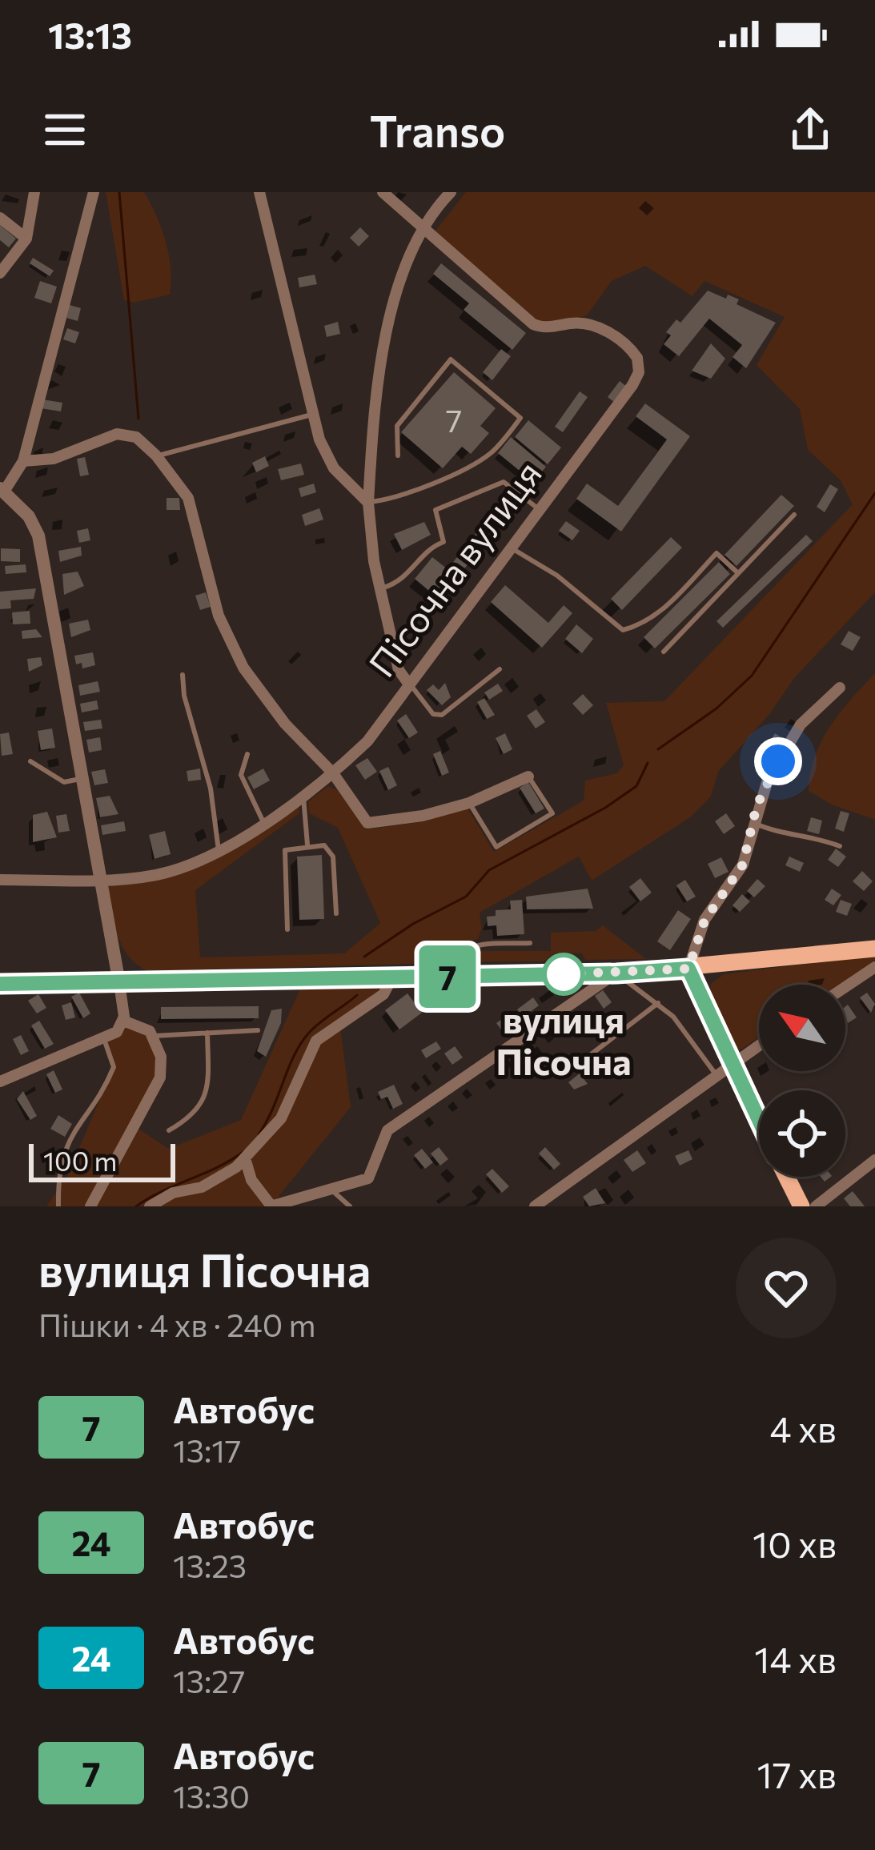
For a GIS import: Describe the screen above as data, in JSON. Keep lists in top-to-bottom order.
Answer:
{
  "streets": {
    "street": ["Пісочна вулиця"]
  },
  "places": ["вулиця Пісочна"],
  "lines": ["bus line 7"],
  "house_numbers": ["7"],
  "scale_bar": "100 m",
  "north": "top left",
  "page": {
    "status": "13:13",
    "header": "Transo",
    "on_map": "7",
    "scale": "100 m",
    "heading": ["вулиця Пісочна", "Пішки · 4 хв · 240 m"],
    "list": [
      {
        "mark": "7",
        "name": "Автобус",
        "note": "13:17",
        "value": "4 хв"
      },
      {
        "mark": "24",
        "name": "Автобус",
        "note": "13:23",
        "value": "10 хв"
      },
      {
        "mark": "24",
        "name": "Автобус",
        "note": "13:27",
        "value": "14 хв"
      },
      {
        "mark": "7",
        "name": "Автобус",
        "note": "13:30",
        "value": "17 хв"
      }
    ]
  }
}
